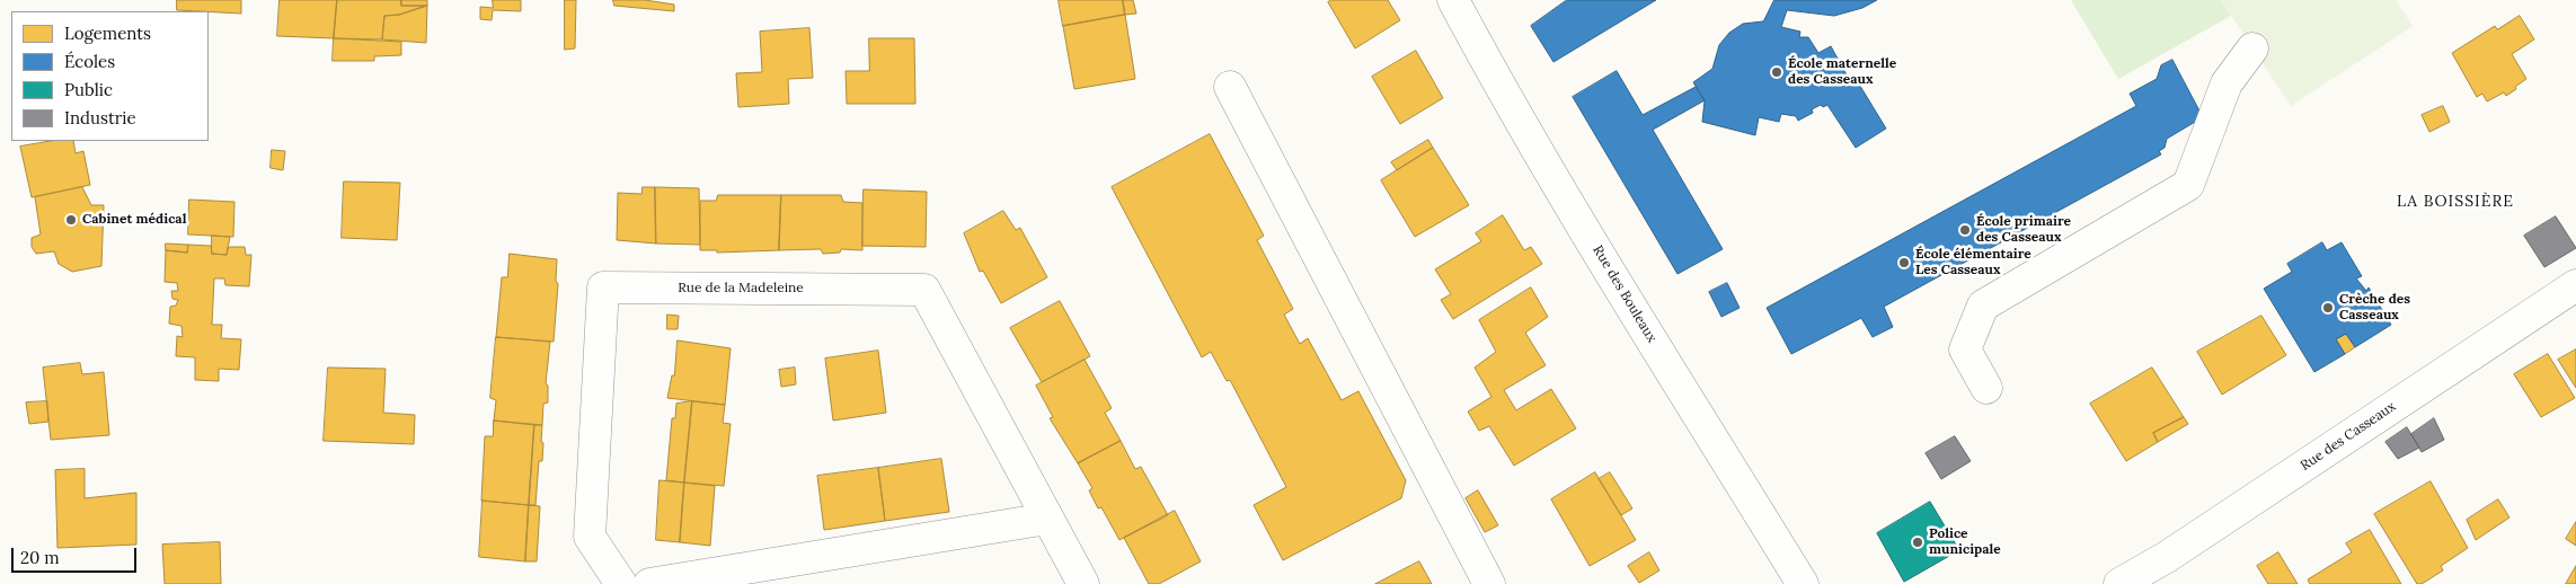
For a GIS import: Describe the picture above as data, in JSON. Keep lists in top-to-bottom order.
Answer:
{
  "streets": {
    "street": ["Rue de la Madeleine", "Rue des Bouleaux", "Rue des Casseaux"]
  },
  "districts": ["LA BOISSIÈRE"],
  "places": [
    "École maternelle des Casseaux",
    "Cabinet médical",
    "École primaire des Casseaux",
    "École élémentaire Les Casseaux",
    "Crèche des Casseaux",
    "Police municipale"
  ],
  "legend": [
    "Logements",
    "Écoles",
    "Public",
    "Industrie"
  ],
  "scale_bar": "20 m"
}
